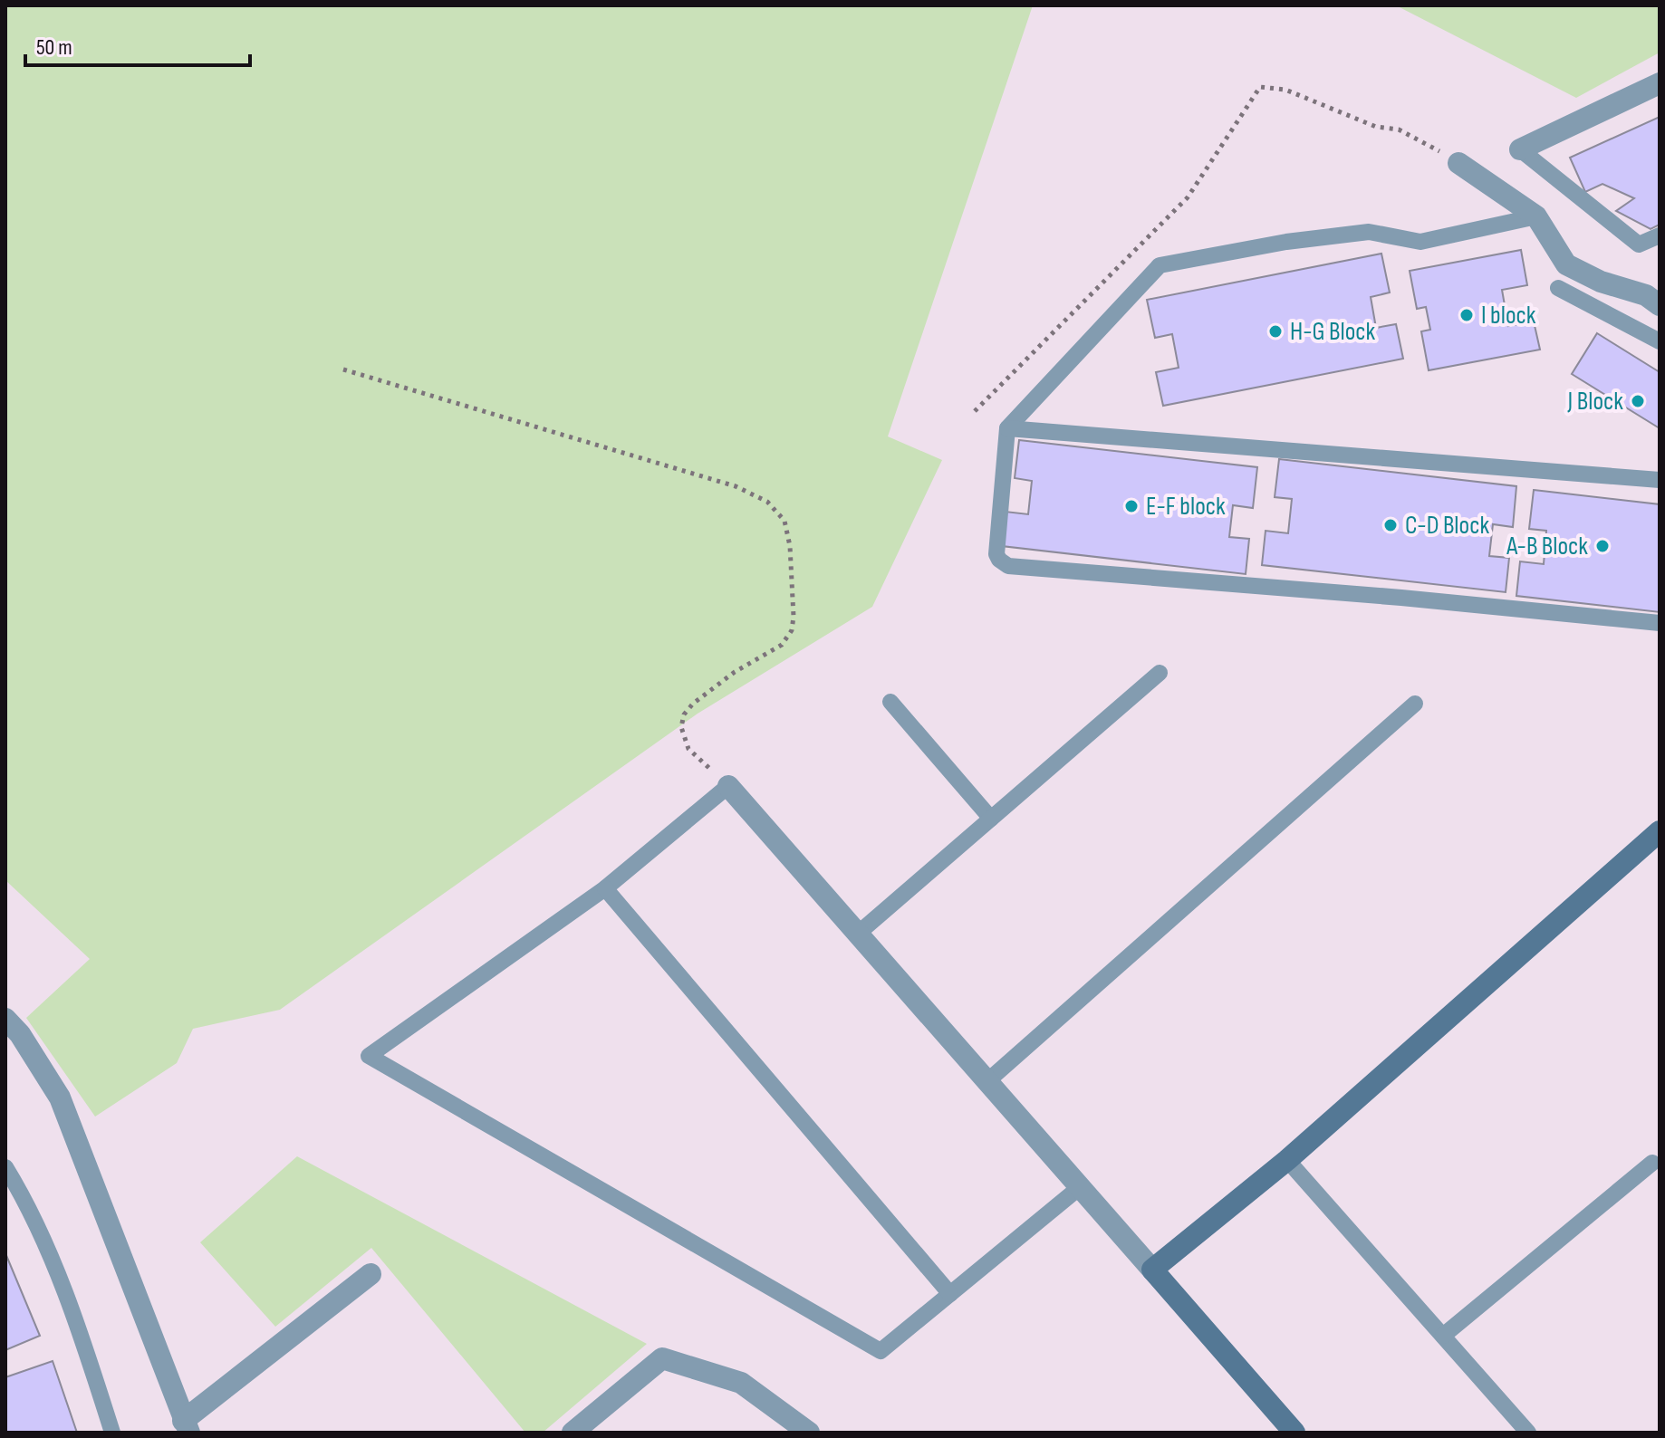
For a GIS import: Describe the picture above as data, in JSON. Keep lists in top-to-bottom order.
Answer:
{
  "places": [
    "I block",
    "H-G Block",
    "J Block",
    "E-F block",
    "C-D Block",
    "A-B Block"
  ],
  "scale_bar": "50 m"
}
